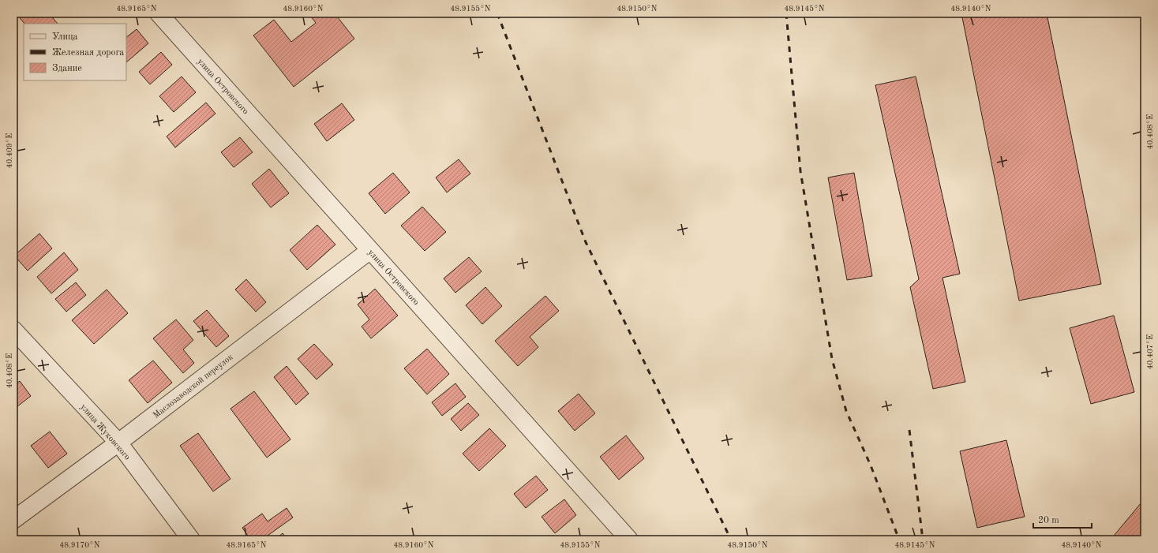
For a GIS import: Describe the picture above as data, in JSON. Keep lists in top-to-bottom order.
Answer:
{
  "streets": {
    "street": ["улица Островского", "Маслозаводской переулок", "улица Жуковского"]
  },
  "crossings": [
    ["улица Островского", "Маслозаводской переулок"],
    ["Маслозаводской переулок", "улица Жуковского"]
  ],
  "legend": ["Улица", "Железная дорога", "Здание"],
  "scale_bar": "20 m",
  "coordinates": [
    "48.9165°N",
    "48.9160°N",
    "48.9155°N",
    "48.9150°N",
    "48.9145°N",
    "48.9140°N",
    "40.408°E",
    "40.409°E",
    "40.407°E",
    "48.9170°N"
  ]
}
